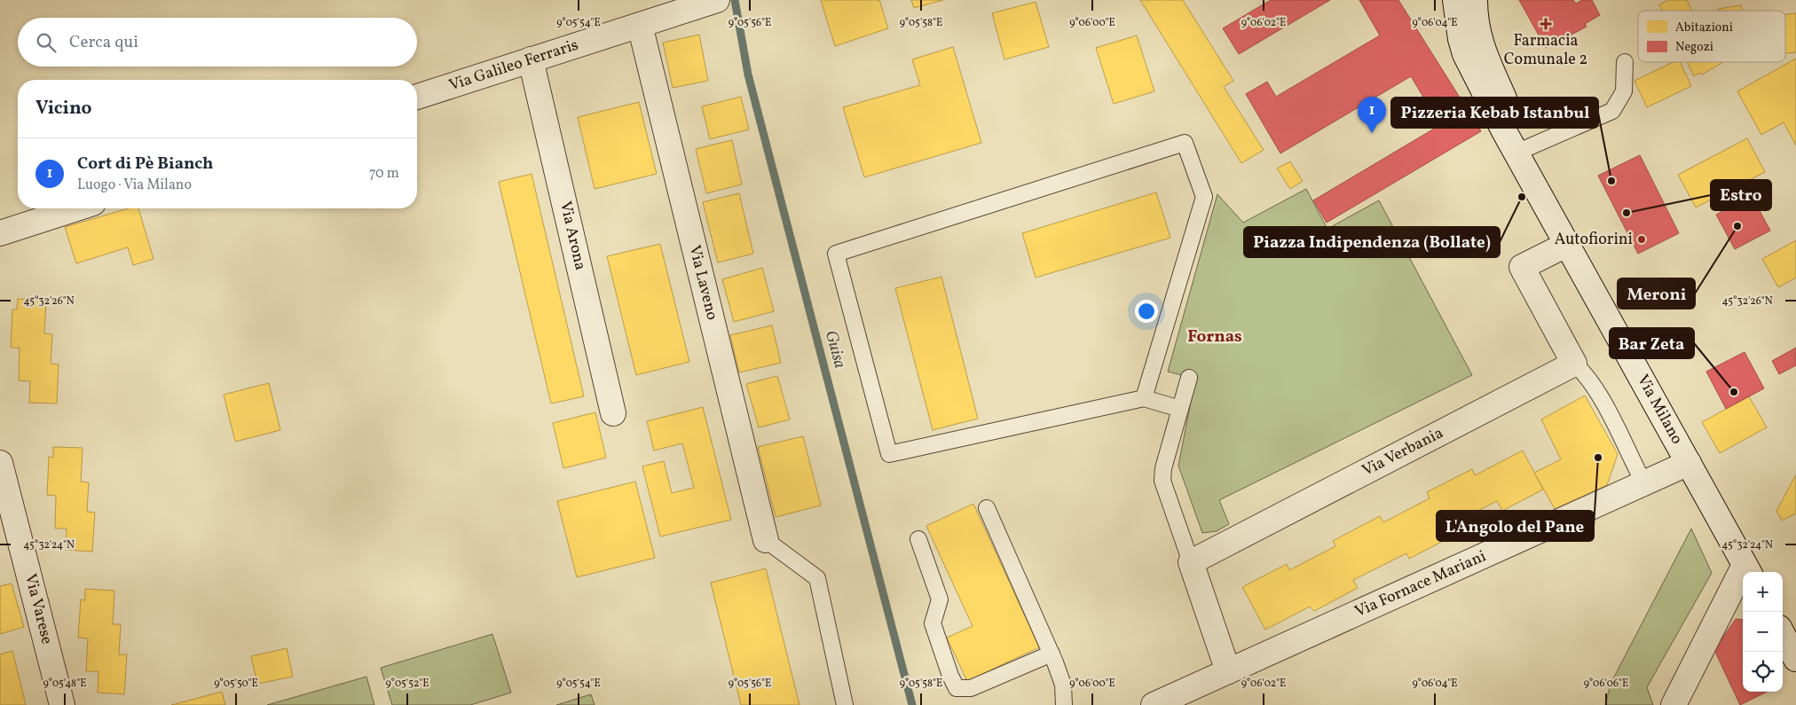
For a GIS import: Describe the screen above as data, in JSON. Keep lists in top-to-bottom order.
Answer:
{
  "streets": {
    "street": [
      "Via Galileo Ferraris",
      "Via Arona",
      "Via Laveno",
      "Via Milano",
      "Via Verbania",
      "Via Fornace Mariani",
      "Via Varese"
    ]
  },
  "crossings": [
    ["Via Galileo Ferraris", "Via Arona"],
    ["Via Galileo Ferraris", "Via Laveno"],
    ["Via Milano", "Via Fornace Mariani"]
  ],
  "districts": ["Fornas"],
  "water": ["Guisa"],
  "places": {
    "health": ["Farmacia Comunale 2"],
    "other": [
      "Pizzeria Kebab Istanbul",
      "Piazza Indipendenza (Bollate)",
      "Estro",
      "Meroni",
      "Autofiorini",
      "Bar Zeta",
      "L'Angolo del Pane"
    ]
  },
  "legend": ["Abitazioni", "Negozi"],
  "page": {
    "search": "Cerca qui",
    "heading": "Vicino",
    "pins": "1",
    "list": [
      {
        "mark": "1",
        "name": "Cort di Pè Bianch",
        "note": "Luogo · Via Milano",
        "value": "70 m"
      }
    ],
    "map_buttons": ["+", "−"]
  },
  "coordinates": [
    "9°05'54\"E",
    "9°05'56\"E",
    "9°05'58\"E",
    "9°06'00\"E",
    "9°06'02\"E",
    "9°06'04\"E",
    "45°32'26\"N",
    "45°32'24\"N",
    "9°05'48\"E",
    "9°05'50\"E",
    "9°05'52\"E",
    "9°06'06\"E"
  ]
}
